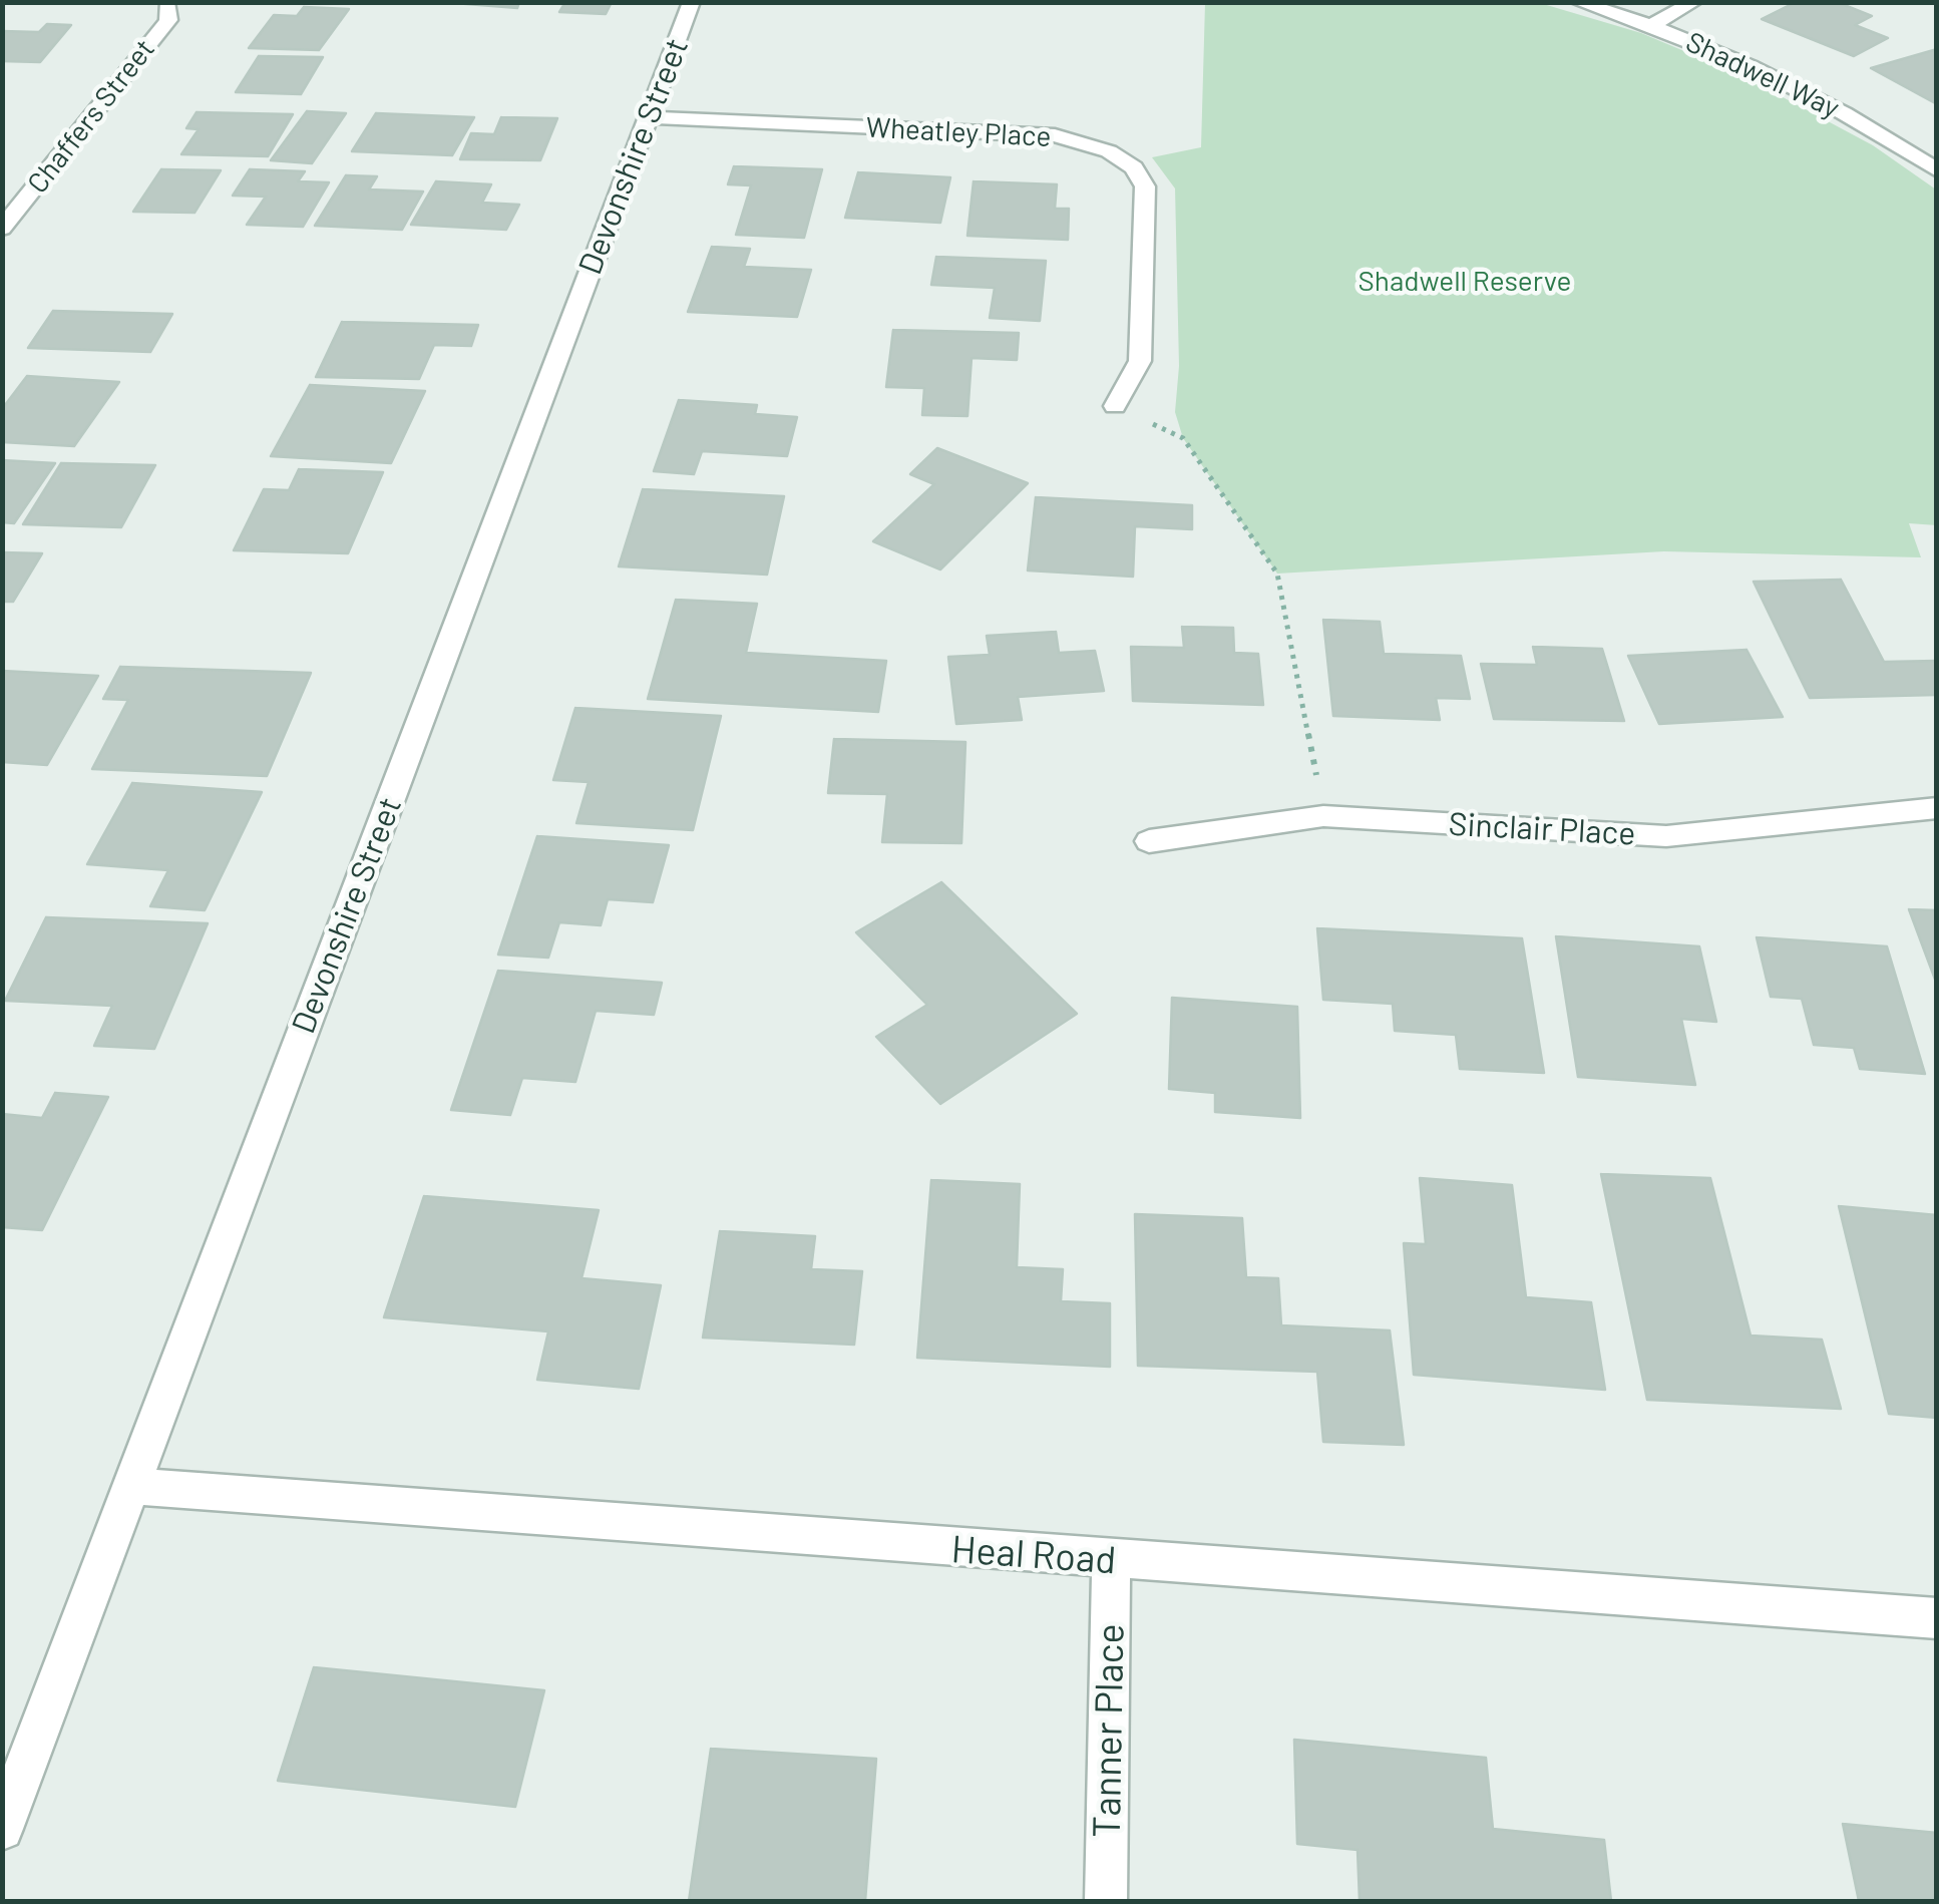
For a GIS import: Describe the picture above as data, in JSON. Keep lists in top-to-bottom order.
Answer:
{
  "streets": {
    "street": [
      "Shadwell Way",
      "Chaffers Street",
      "Wheatley Place",
      "Devonshire Street",
      "Sinclair Place",
      "Heal Road",
      "Tanner Place"
    ]
  },
  "crossings": [
    ["Wheatley Place", "Devonshire Street"],
    ["Devonshire Street", "Heal Road"],
    ["Heal Road", "Tanner Place"]
  ],
  "parks": ["Shadwell Reserve"]
}
